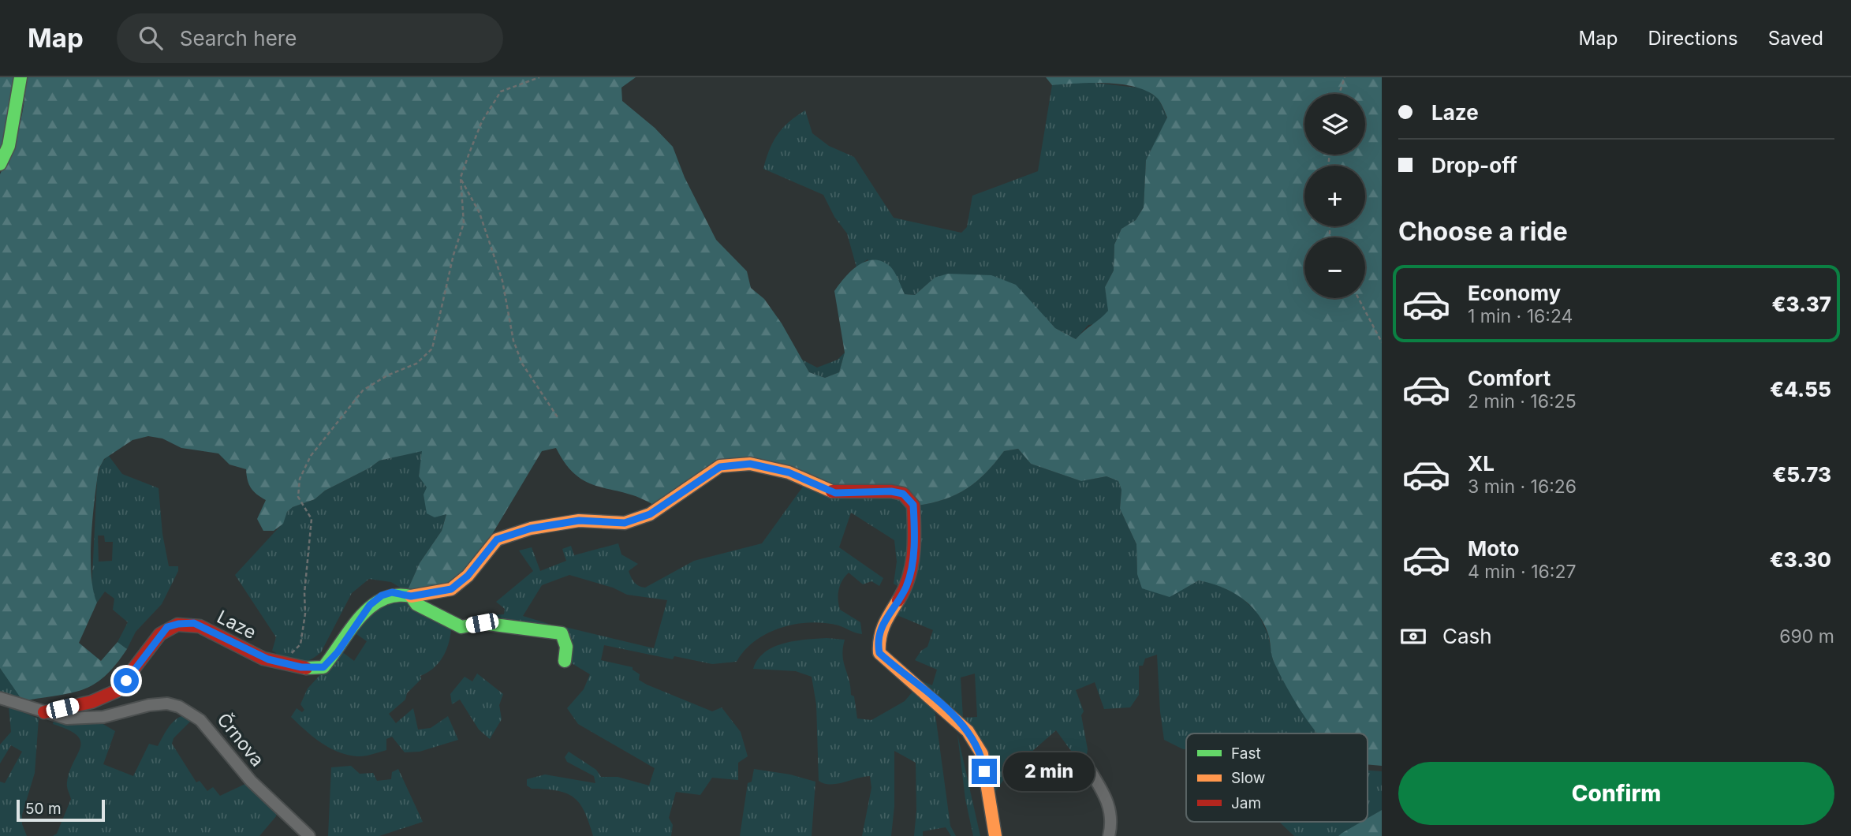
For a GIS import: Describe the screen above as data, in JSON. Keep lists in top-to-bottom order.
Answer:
{
  "streets": {
    "street": ["Laze", "Črnova"]
  },
  "crossings": [
    ["Laze", "Črnova"]
  ],
  "legend": ["Fast", "Slow", "Jam"],
  "scale_bar": "50 m",
  "page": {
    "header": "Map",
    "search": "Search here",
    "nav": ["Map", "Directions", "Saved"],
    "banner": ["Laze", "Drop-off"],
    "map_buttons": ["+", "−"],
    "heading": "Choose a ride",
    "list": [
      {
        "name": "Economy",
        "note": "1 min · 16:24",
        "value": "€3.37"
      },
      {
        "name": "Comfort",
        "note": "2 min · 16:25",
        "value": "€4.55"
      },
      {
        "name": "XL",
        "note": "3 min · 16:26",
        "value": "€5.73"
      },
      {
        "name": "Moto",
        "note": "4 min · 16:27",
        "value": "€3.30"
      }
    ],
    "pay": ["Cash", "690 m"],
    "buttons": "Confirm",
    "bubble": "2 min",
    "scale": "50 m"
  }
}
